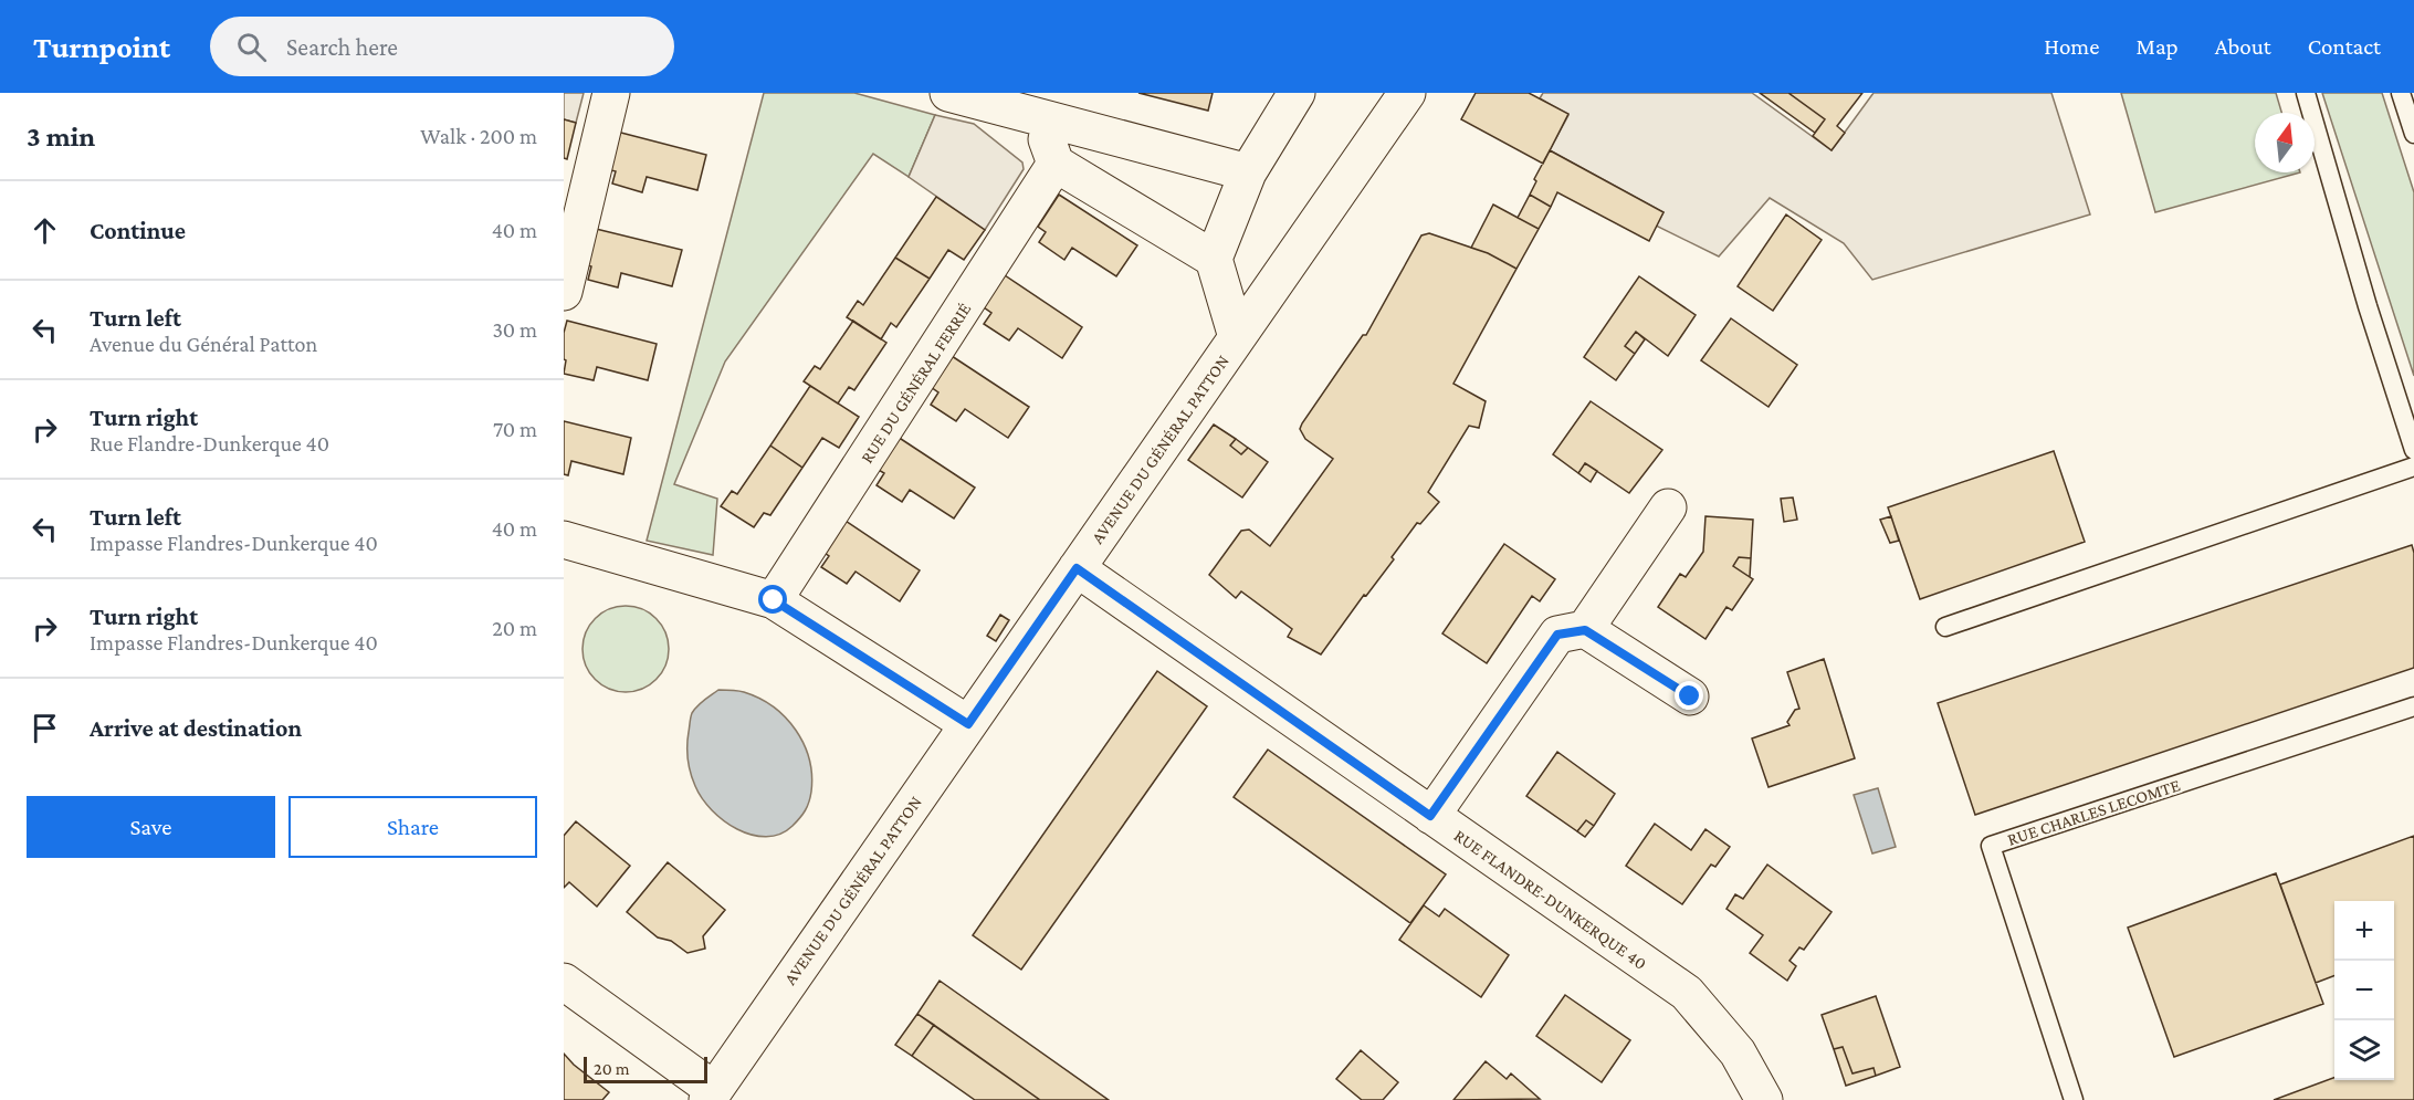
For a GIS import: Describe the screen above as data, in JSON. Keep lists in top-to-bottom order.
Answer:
{
  "streets": {
    "street": ["RUE DU GÉNÉRAL FERRIÉ", "AVENUE DU GÉNÉRAL PATTON", "RUE FLANDRE-DUNKERQUE 40"],
    "lane": ["RUE CHARLES LECOMTE"]
  },
  "crossings": [
    ["AVENUE DU GÉNÉRAL PATTON", "RUE FLANDRE-DUNKERQUE 40"]
  ],
  "scale_bar": "20 m",
  "north": "top",
  "page": {
    "header": "Turnpoint",
    "search": "Search here",
    "nav": [
      "Home",
      "Map",
      "About",
      "Contact"
    ],
    "heading": ["3 min", "Walk · 200 m"],
    "list": [
      ["Continue", "40 m"],
      ["Turn left", "Avenue du Général Patton", "30 m"],
      ["Turn right", "Rue Flandre-Dunkerque 40", "70 m"],
      ["Turn left", "Impasse Flandres-Dunkerque 40", "40 m"],
      ["Turn right", "Impasse Flandres-Dunkerque 40", "20 m"],
      "Arrive at destination"
    ],
    "buttons": ["Save", "Share"],
    "map_buttons": ["+", "−"],
    "scale": "20 m"
  }
}
